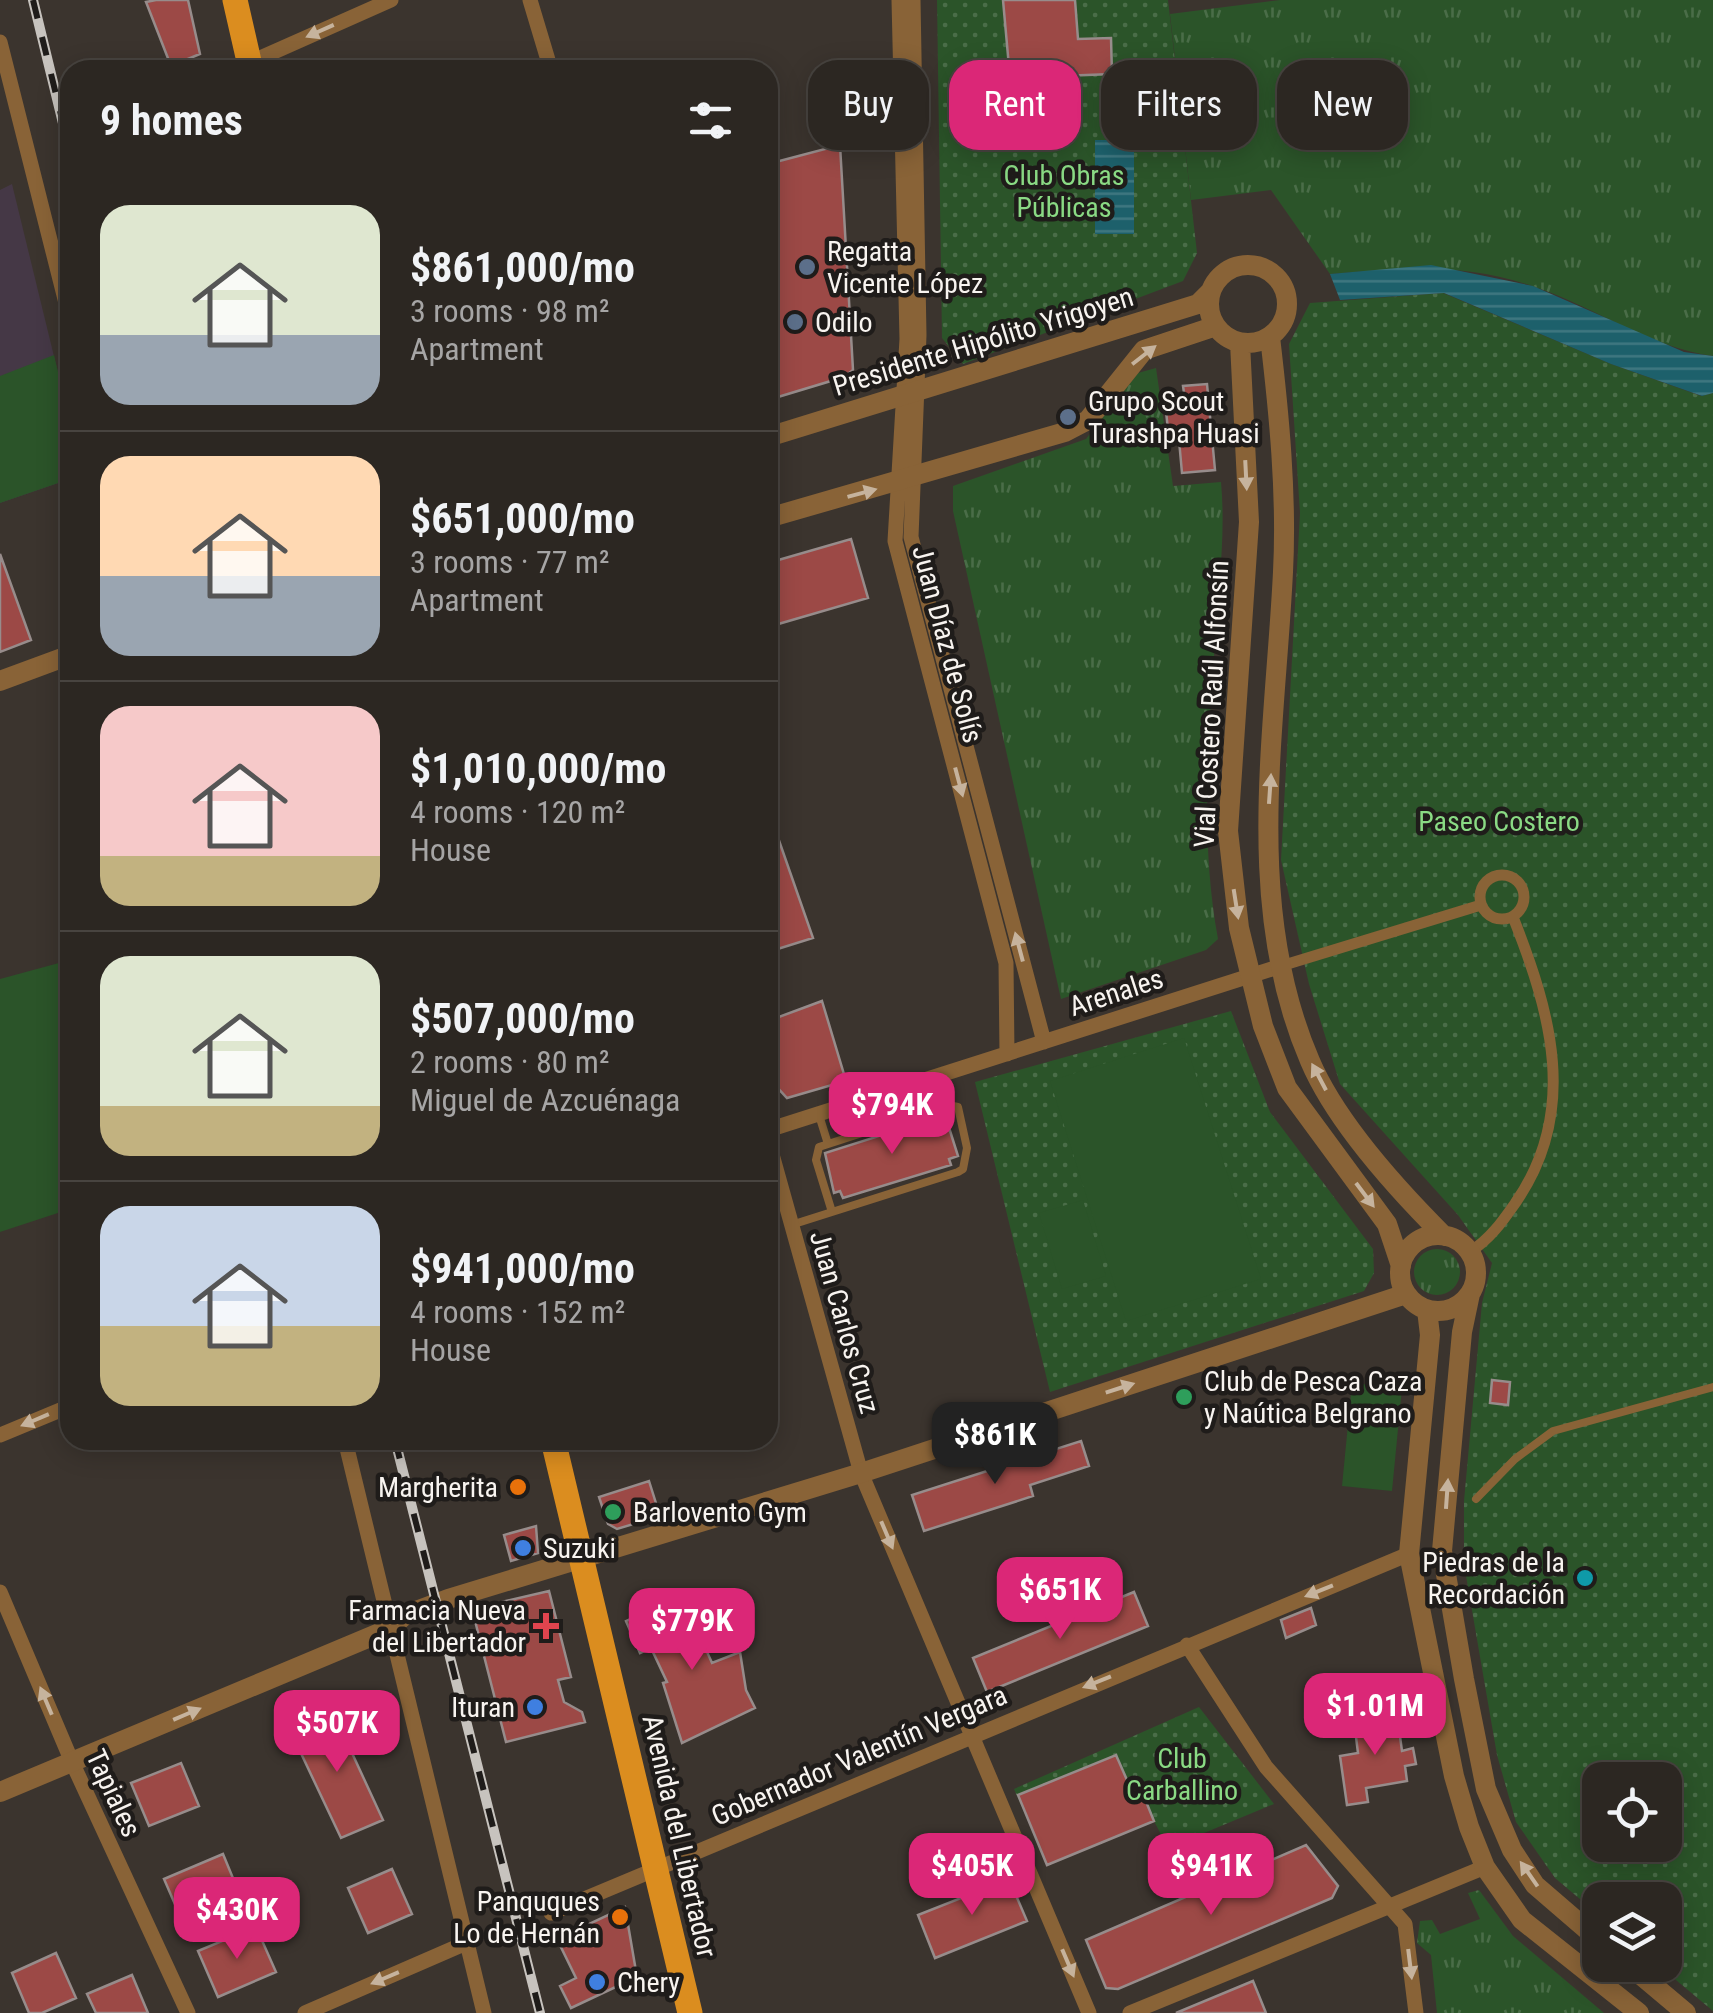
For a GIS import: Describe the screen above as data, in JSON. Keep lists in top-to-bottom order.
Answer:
{
  "streets": {
    "main road": ["Avenida del Libertador"],
    "street": [
      "Presidente Hipólito Yrigoyen",
      "Juan Díaz de Solís",
      "Vial Costero Raúl Alfonsín",
      "Arenales",
      "Juan Carlos Cruz",
      "Gobernador Valentín Vergara",
      "Tapiales"
    ]
  },
  "crossings": [
    ["Presidente Hipólito Yrigoyen", "Juan Díaz de Solís"],
    ["Presidente Hipólito Yrigoyen", "Vial Costero Raúl Alfonsín"],
    ["Juan Díaz de Solís", "Arenales"],
    ["Vial Costero Raúl Alfonsín", "Arenales"],
    ["Juan Carlos Cruz", "Gobernador Valentín Vergara"],
    ["Gobernador Valentín Vergara", "Avenida del Libertador"]
  ],
  "one_way": ["Juan Carlos Cruz", "Gobernador Valentín Vergara", "Tapiales"],
  "parks": ["Club Obras Públicas", "Paseo Costero", "Club Carballino"],
  "places": {
    "other": [
      "Regatta Vicente López",
      "Odilo",
      "Grupo Scout Turashpa Huasi",
      "Club de Pesca Caza y Naútica Belgrano",
      "Margherita",
      "Barlovento Gym",
      "Suzuki",
      "Piedras de la Recordación",
      "Ituran",
      "Panquques Lo de Hernán",
      "Chery"
    ],
    "health": ["Farmacia Nueva del Libertador"]
  },
  "page": {
    "chip": [
      "Buy",
      "Rent",
      "Filters",
      "New"
    ],
    "heading": "9 homes",
    "list": [
      {
        "name": "$861,000/mo",
        "note": "3 rooms · 98 m² · Apartment"
      },
      {
        "name": "$651,000/mo",
        "note": "3 rooms · 77 m² · Apartment"
      },
      {
        "name": "$1,010,000/mo",
        "note": "4 rooms · 120 m² · House"
      },
      {
        "name": "$507,000/mo",
        "note": "2 rooms · 80 m² · Miguel de Azcuénaga"
      },
      {
        "name": "$941,000/mo",
        "note": "4 rooms · 152 m² · House"
      }
    ],
    "price": [
      "$794K",
      "$861K",
      "$651K",
      "$779K",
      "$1.01M",
      "$507K",
      "$405K",
      "$941K",
      "$430K"
    ]
  }
}
